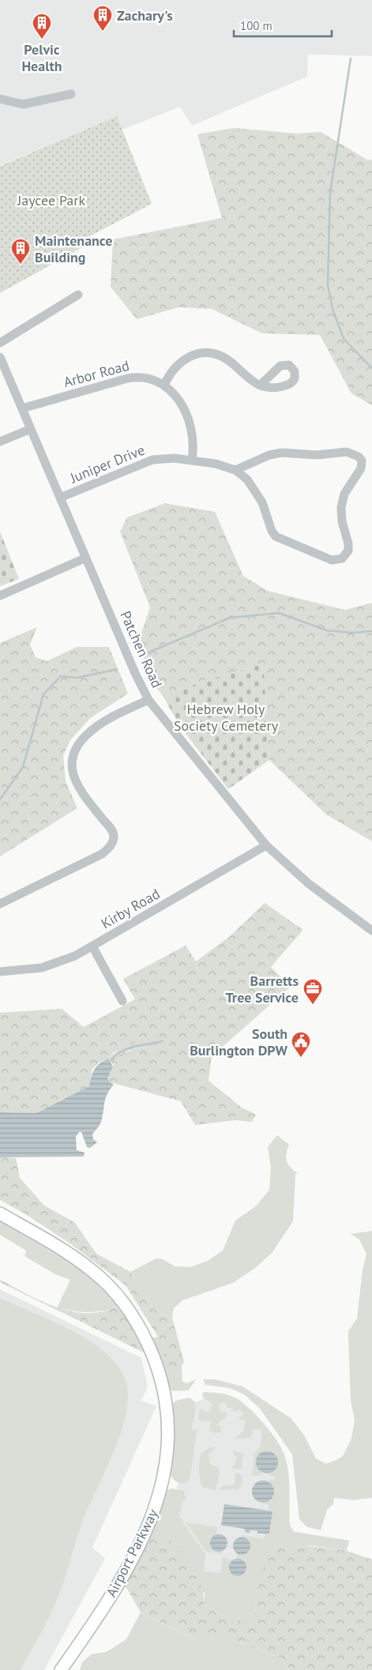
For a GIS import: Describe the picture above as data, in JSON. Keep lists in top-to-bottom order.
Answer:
{
  "streets": {
    "main road": ["Airport Parkway"],
    "street": [
      "Arbor Road",
      "Juniper Drive",
      "Patchen Road",
      "Kirby Road"
    ]
  },
  "crossings": [
    ["Arbor Road", "Juniper Drive"],
    ["Arbor Road", "Patchen Road"],
    ["Juniper Drive", "Patchen Road"],
    ["Patchen Road", "Kirby Road"]
  ],
  "parks": ["Jaycee Park", "Hebrew Holy Society Cemetery"],
  "places": {
    "building": ["Zachary's", "Pelvic Health", "Maintenance Building"],
    "office": ["Barretts Tree Service"],
    "public building": ["South Burlington DPW"]
  },
  "scale_bar": "100 m"
}
